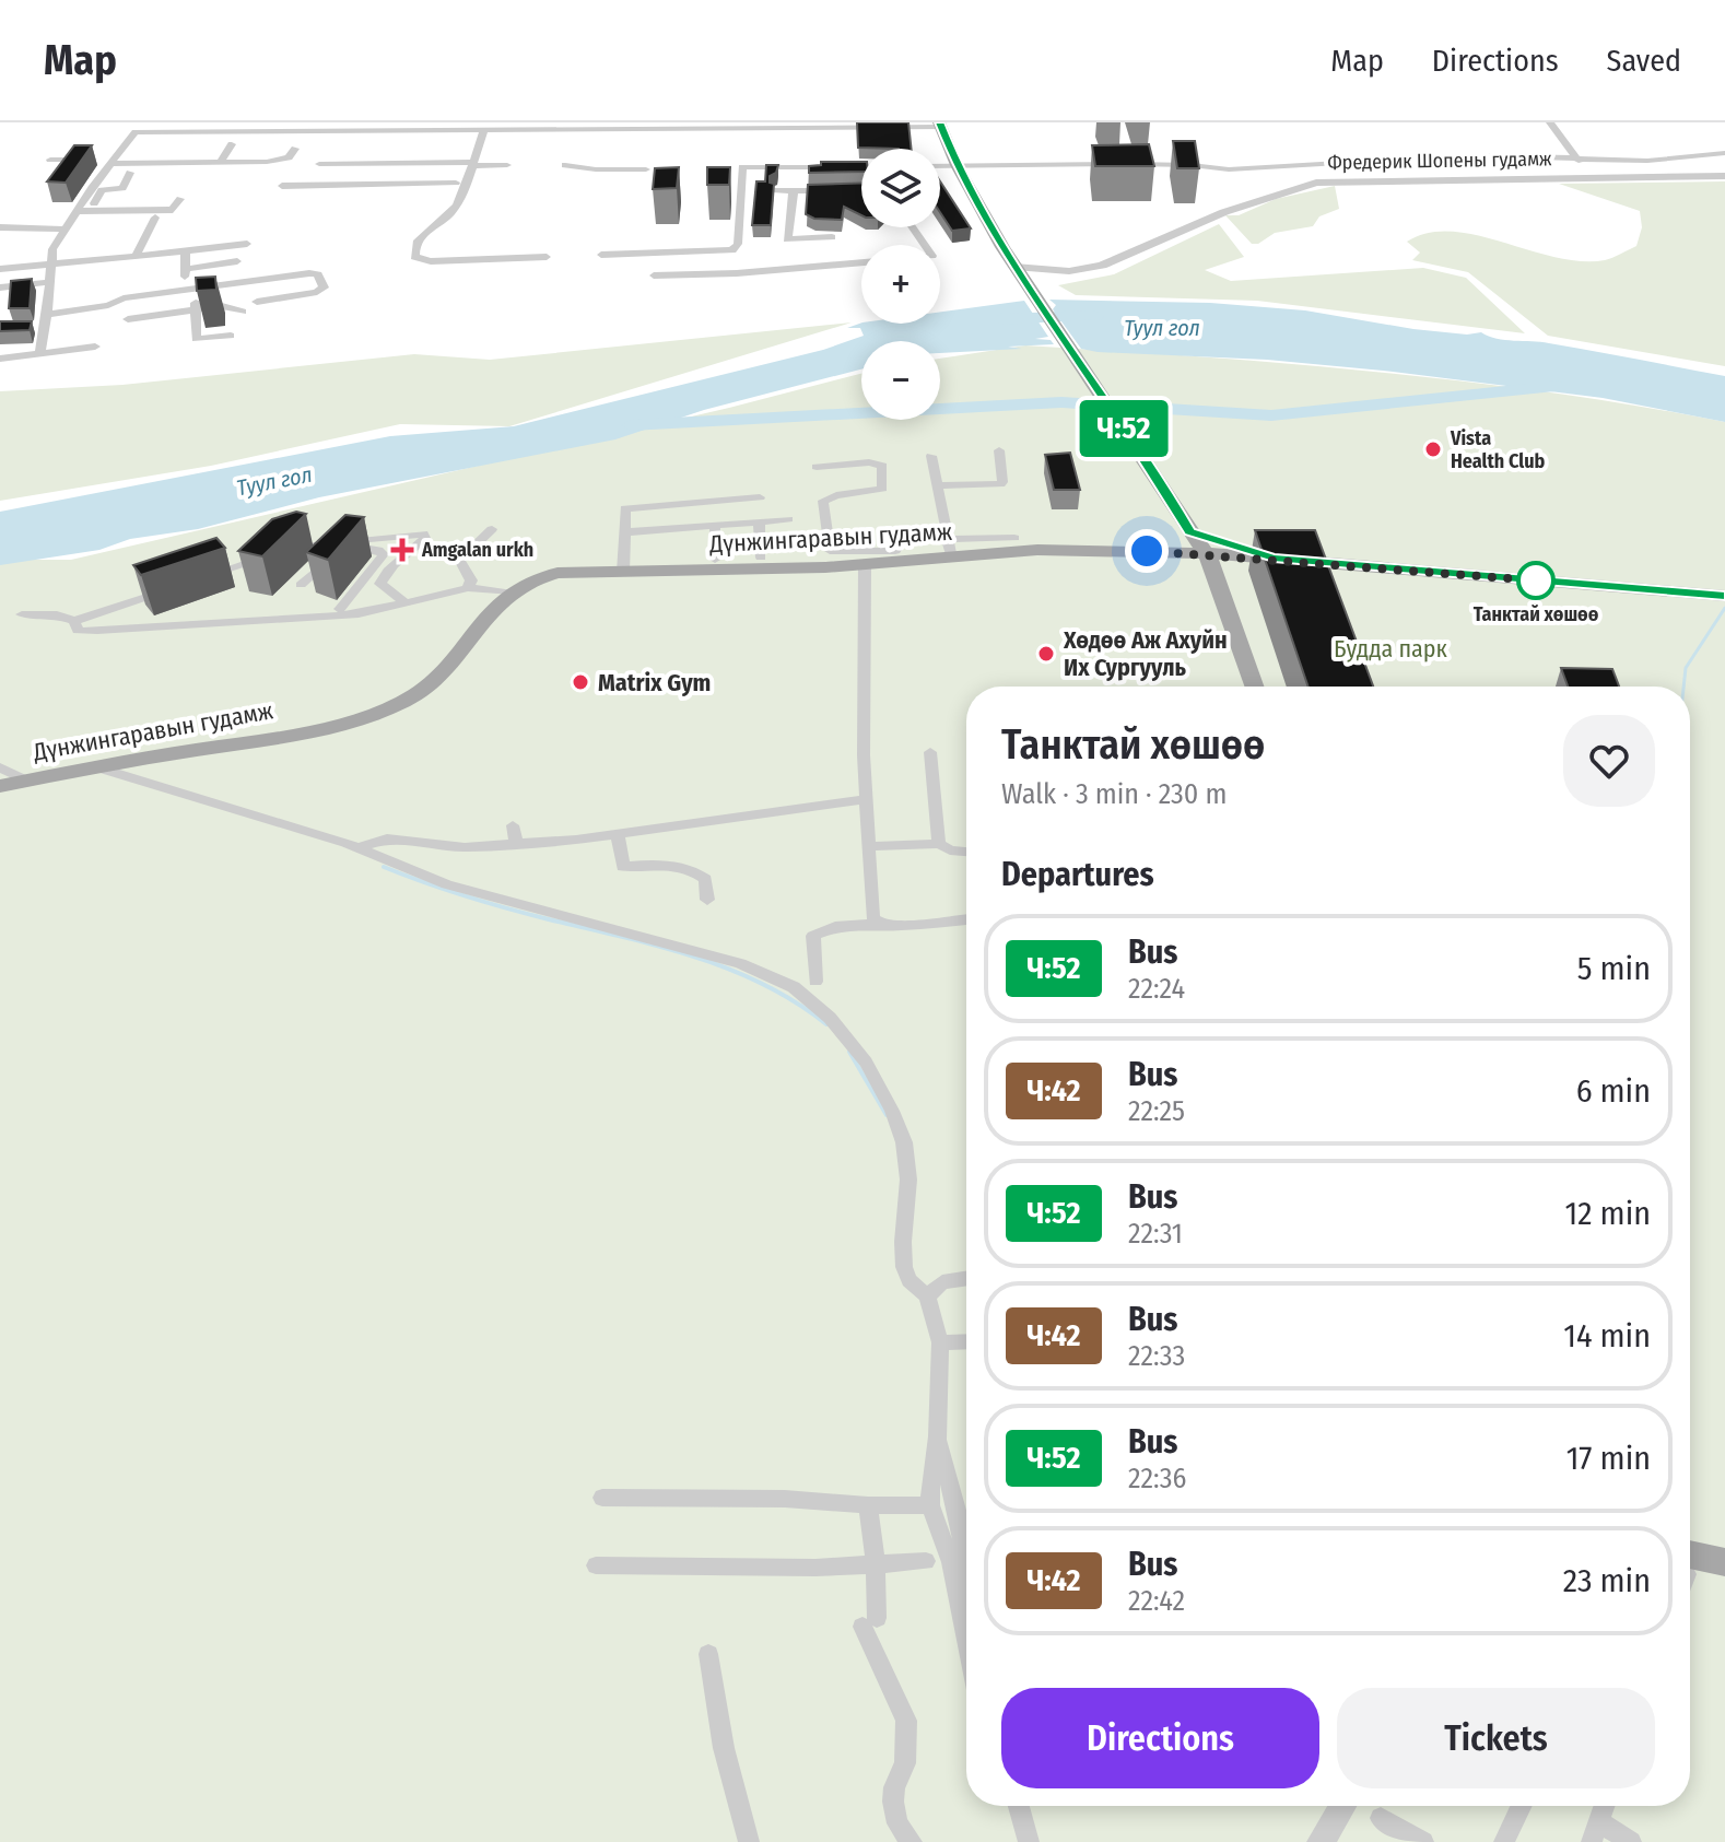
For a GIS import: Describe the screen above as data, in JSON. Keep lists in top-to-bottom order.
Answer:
{
  "streets": {
    "main road": ["Дүнжингаравын гудамж"],
    "street": ["Фредерик Шопены гудамж"]
  },
  "water": ["Туул гол"],
  "parks": ["Будда парк"],
  "places": {
    "other": [
      "Vista Health Club",
      "Танктай хөшөө",
      "Хөдөө Аж Ахуйн Их Сургууль",
      "Matrix Gym"
    ],
    "health": ["Amgalan urkh"]
  },
  "lines": ["bus line Ч:52"],
  "page": {
    "header": "Map",
    "nav": ["Map", "Directions", "Saved"],
    "on_map": "Ч:52",
    "map_buttons": ["+", "−"],
    "heading": [
      ["Танктай хөшөө", "Walk · 3 min · 230 m"],
      "Departures"
    ],
    "list": [
      {
        "mark": "Ч:52",
        "name": "Bus",
        "note": "22:24",
        "value": "5 min"
      },
      {
        "mark": "Ч:42",
        "name": "Bus",
        "note": "22:25",
        "value": "6 min"
      },
      {
        "mark": "Ч:52",
        "name": "Bus",
        "note": "22:31",
        "value": "12 min"
      },
      {
        "mark": "Ч:42",
        "name": "Bus",
        "note": "22:33",
        "value": "14 min"
      },
      {
        "mark": "Ч:52",
        "name": "Bus",
        "note": "22:36",
        "value": "17 min"
      },
      {
        "mark": "Ч:42",
        "name": "Bus",
        "note": "22:42",
        "value": "23 min"
      }
    ],
    "buttons": ["Directions", "Tickets"]
  }
}
